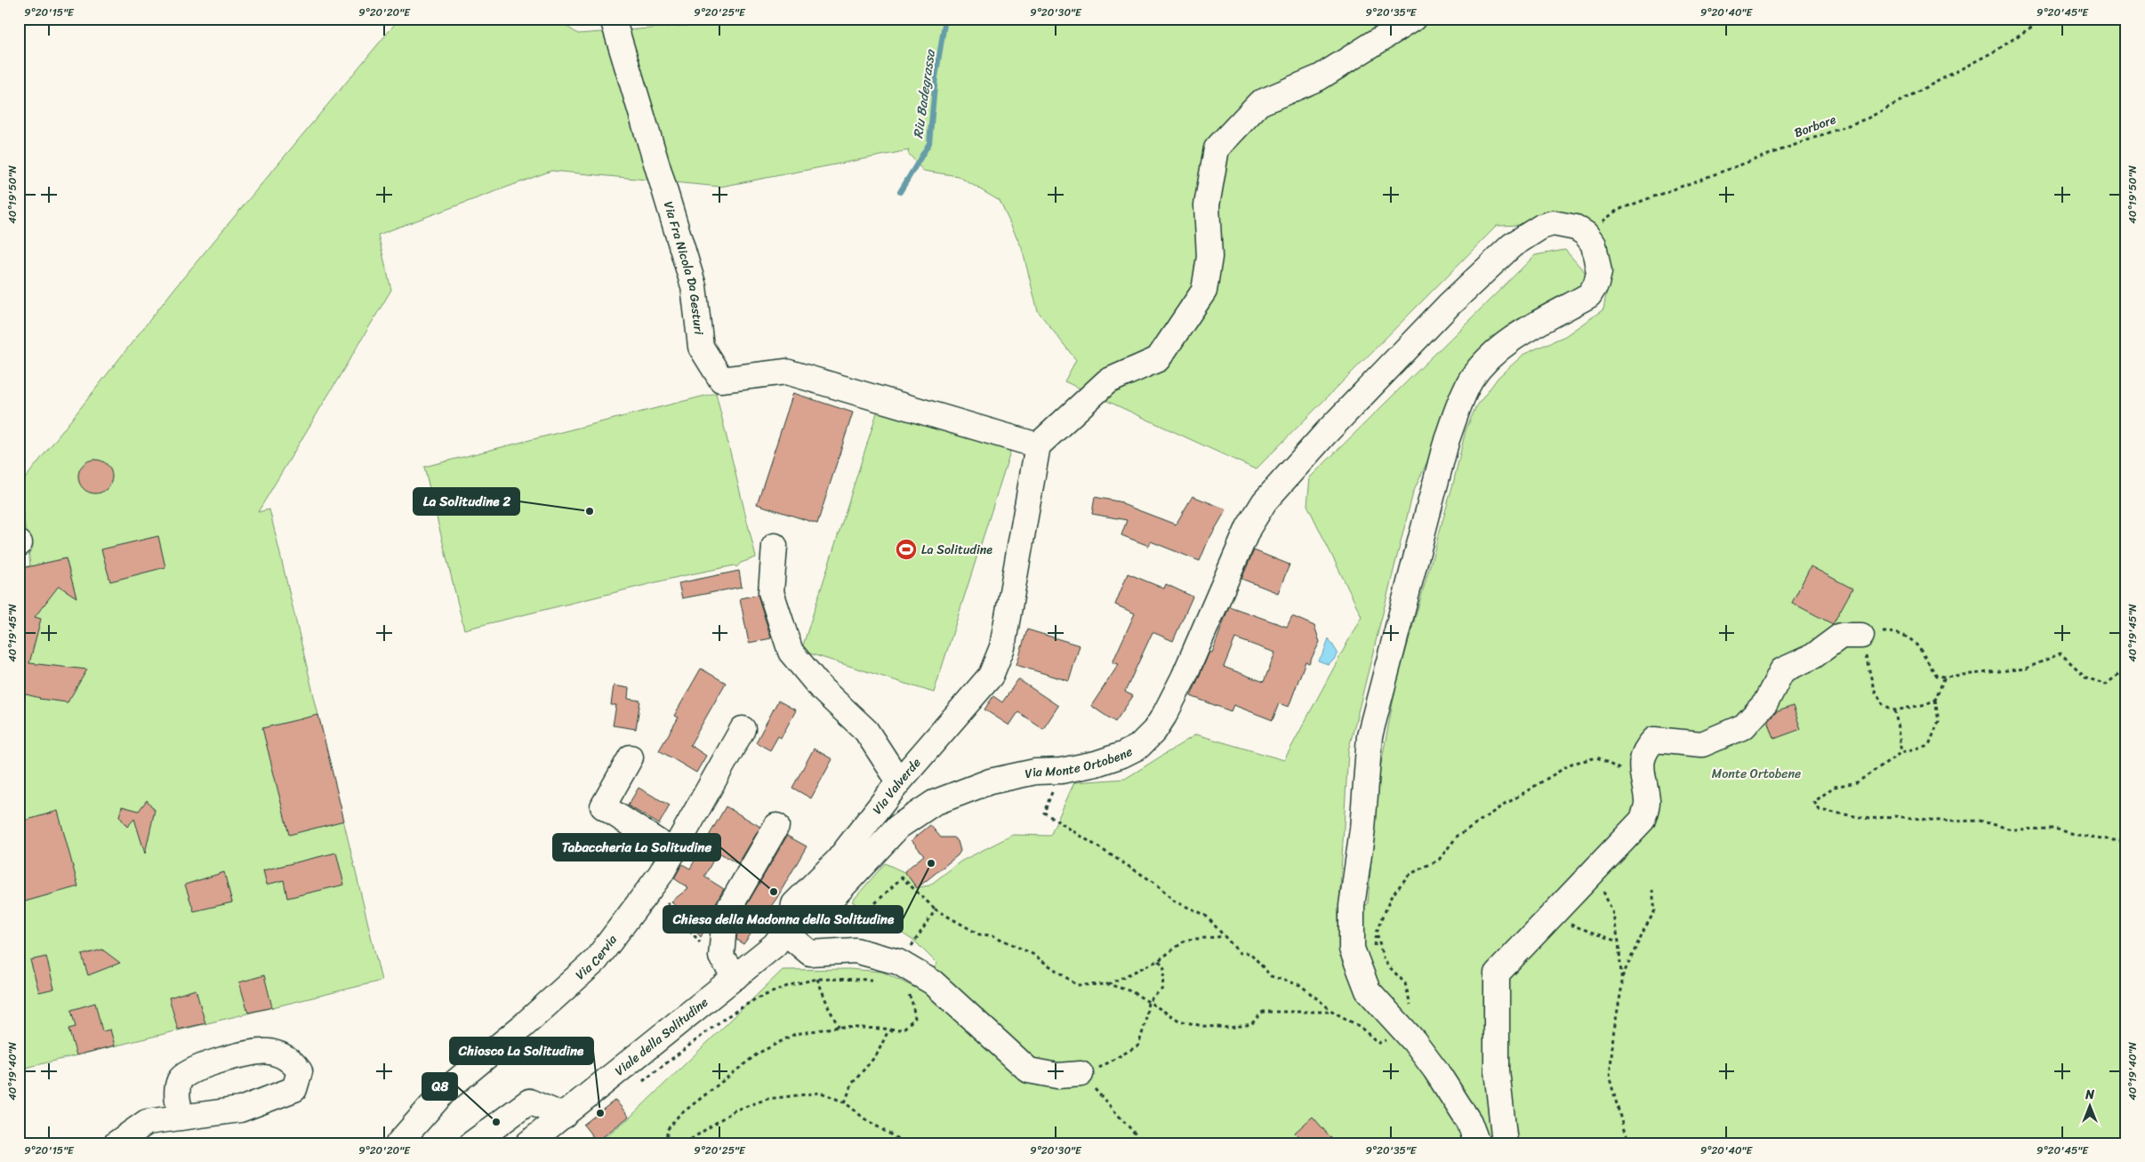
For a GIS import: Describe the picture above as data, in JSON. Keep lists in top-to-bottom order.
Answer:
{
  "streets": {
    "street": [
      "Via Fra Nicola Da Gesturi",
      "Via Monte Ortobene",
      "Via Valverde",
      "Via Cervia",
      "Viale della Solitudine"
    ],
    "path": ["Borbore"]
  },
  "crossings": [
    ["Borbore", "Via Monte Ortobene"],
    ["Via Fra Nicola Da Gesturi", "Via Valverde"],
    ["Via Monte Ortobene", "Via Valverde"],
    ["Via Monte Ortobene", "Viale della Solitudine"],
    ["Via Valverde", "Viale della Solitudine"]
  ],
  "water": ["Riu Badegrassa"],
  "parks": ["Monte Ortobene"],
  "places": {
    "other": [
      "La Solitudine 2",
      "Chiesa della Madonna della Solitudine",
      "Tabaccheria La Solitudine",
      "Chiosco La Solitudine",
      "Q8"
    ],
    "sports": ["La Solitudine"]
  },
  "north": "top",
  "coordinates": [
    "9°20'15\"E",
    "9°20'20\"E",
    "9°20'25\"E",
    "9°20'30\"E",
    "9°20'35\"E",
    "9°20'40\"E",
    "9°20'45\"E",
    "40°19'50\"N",
    "40°19'45\"N",
    "40°19'40\"N"
  ]
}
